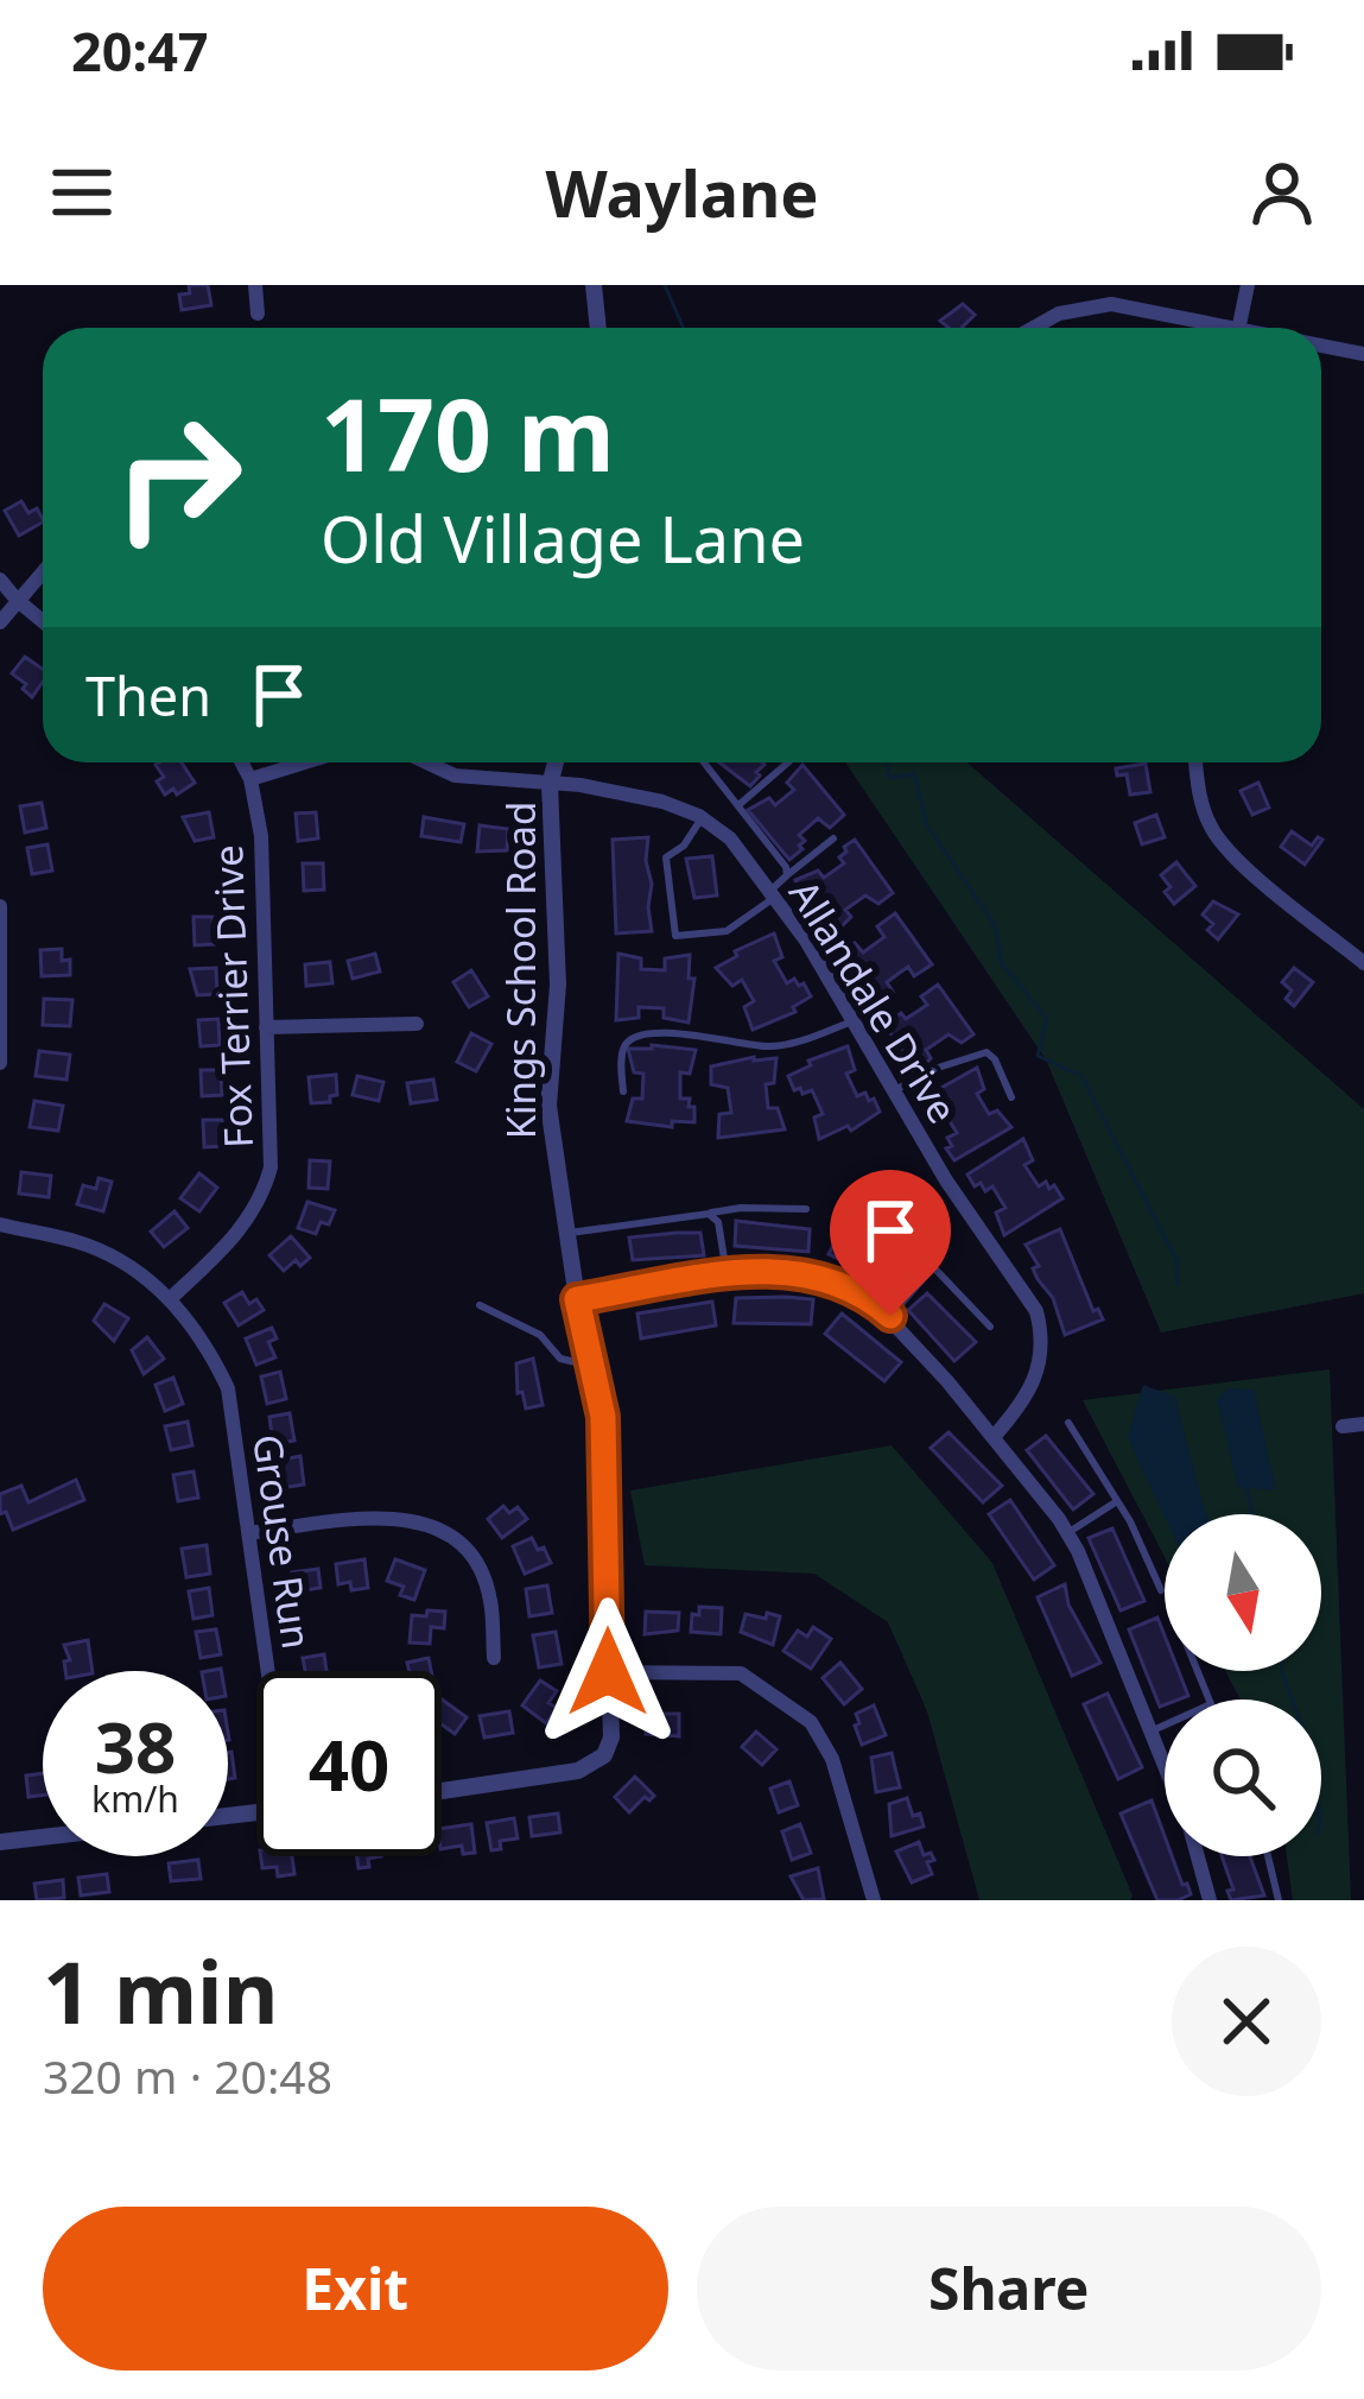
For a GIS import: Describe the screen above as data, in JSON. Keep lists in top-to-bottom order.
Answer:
{
  "streets": {
    "street": [
      "Kings School Road",
      "Fox Terrier Drive",
      "Allandale Drive",
      "Grouse Run"
    ]
  },
  "crossings": [
    ["Kings School Road", "Allandale Drive"],
    ["Fox Terrier Drive", "Grouse Run"]
  ],
  "north": "bottom",
  "page": {
    "status": "20:47",
    "header": "Waylane",
    "turn": ["170 m", "Old Village Lane"],
    "then": "Then",
    "speed": "38 km/h",
    "limit": "40",
    "heading": ["1 min", "320 m · 20:48"],
    "buttons": ["Exit", "Share"]
  }
}
